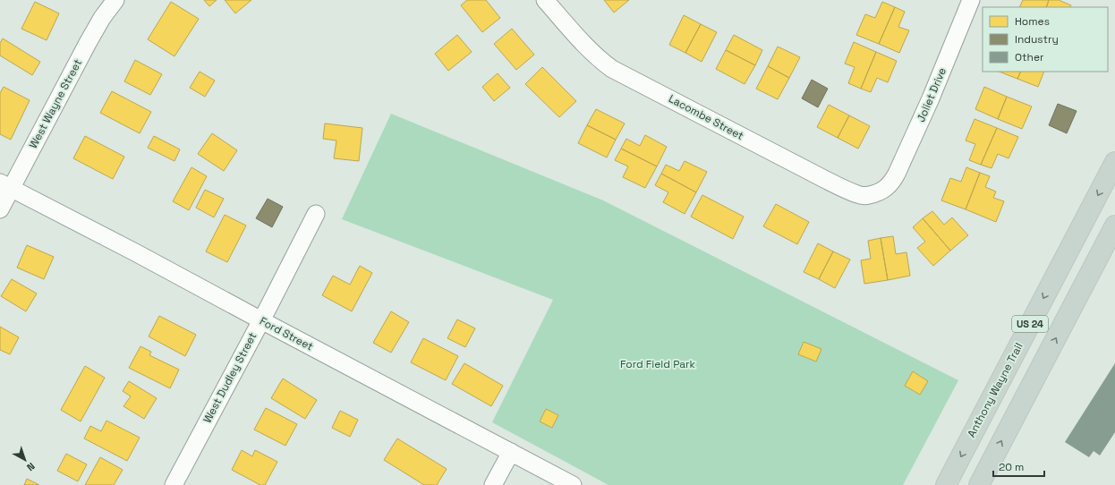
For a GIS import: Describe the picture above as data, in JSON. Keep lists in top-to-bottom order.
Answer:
{
  "streets": {
    "highway": ["US 24", "Anthony Wayne Trail"],
    "street": [
      "Joliet Drive",
      "West Wayne Street",
      "Lacombe Street",
      "Ford Street",
      "West Dudley Street"
    ]
  },
  "crossings": [
    ["Joliet Drive", "Lacombe Street"],
    ["West Wayne Street", "Ford Street"],
    ["Ford Street", "West Dudley Street"]
  ],
  "parks": ["Ford Field Park"],
  "legend": ["Homes", "Industry", "Other"],
  "scale_bar": "20 m",
  "north": "bottom right"
}
